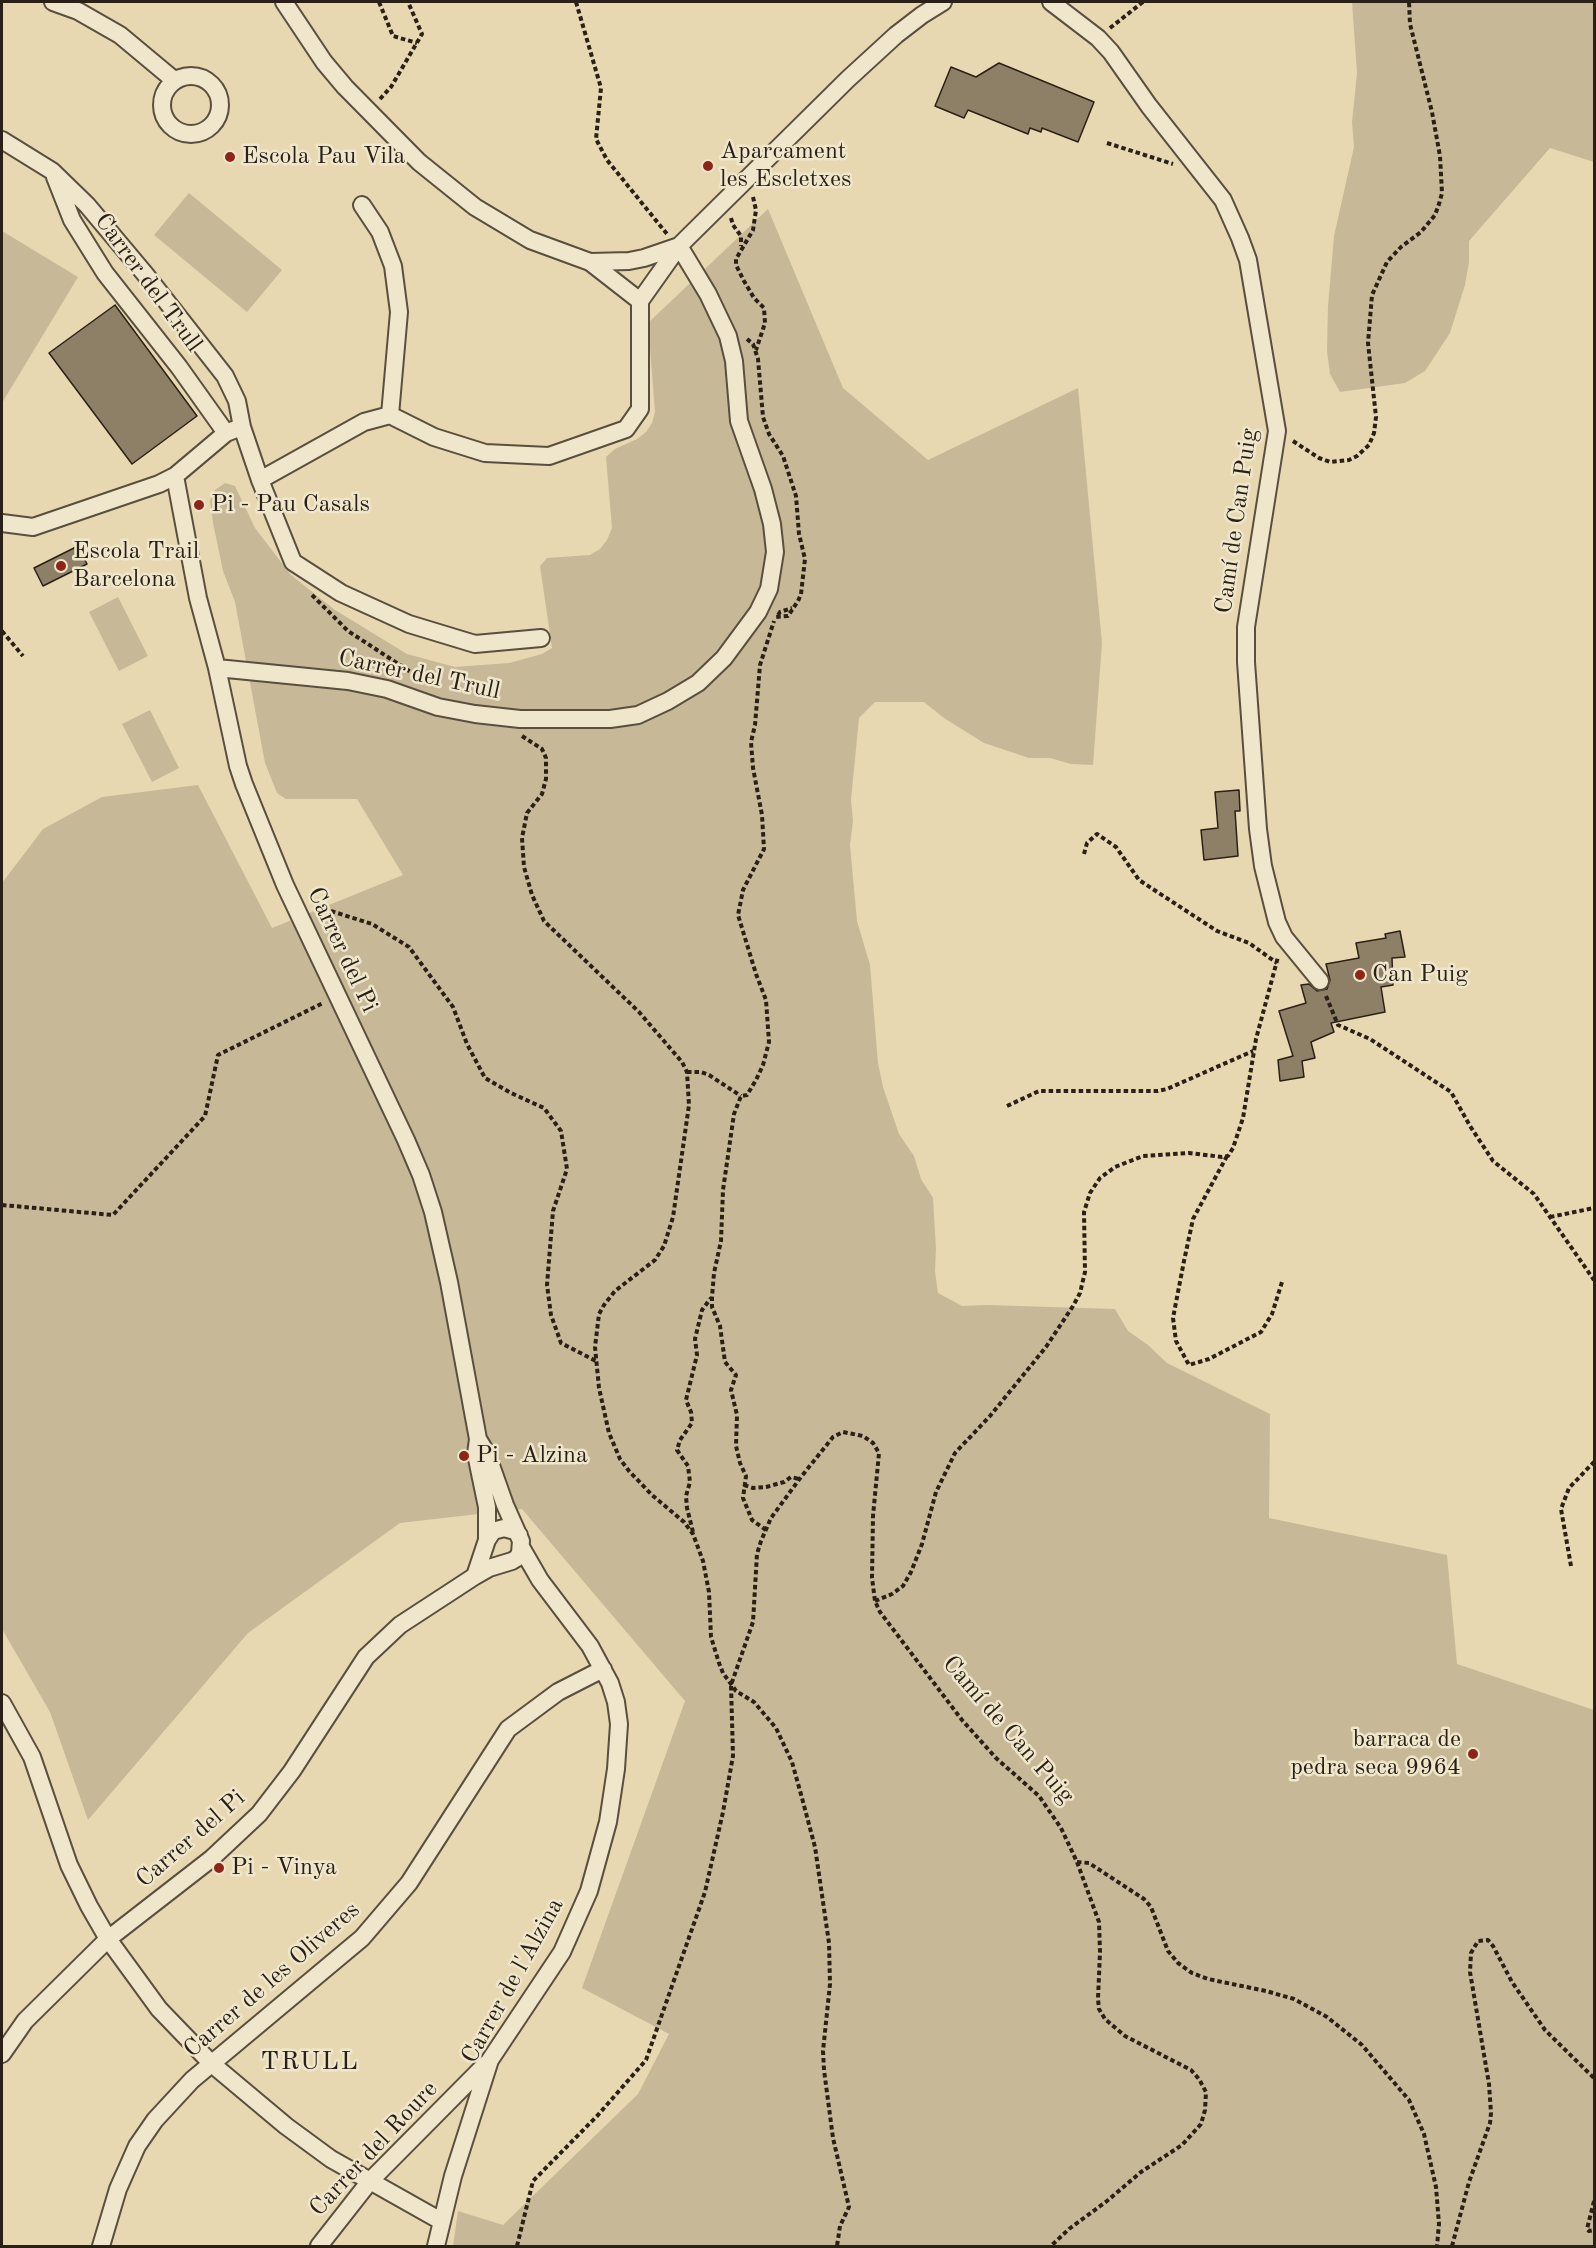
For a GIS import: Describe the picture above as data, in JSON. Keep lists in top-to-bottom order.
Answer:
{
  "streets": {
    "street": [
      "Carrer del Trull",
      "Camí de Can Puig",
      "Carrer del Pi",
      "Carrer de les Oliveres",
      "Carrer de l'Alzina",
      "Carrer del Roure"
    ]
  },
  "crossings": [
    ["Carrer del Trull", "Carrer del Pi"],
    ["Carrer del Pi", "Carrer de l'Alzina"],
    ["Carrer de les Oliveres", "Carrer de l'Alzina"],
    ["Carrer de l'Alzina", "Carrer del Roure"]
  ],
  "districts": ["TRULL"],
  "places": [
    "Escola Pau Vila",
    "Aparcament les Escletxes",
    "Pi - Pau Casals",
    "Escola Trail Barcelona",
    "Can Puig",
    "Pi - Alzina",
    "barraca de pedra seca 9964",
    "Pi - Vinya"
  ]
}
